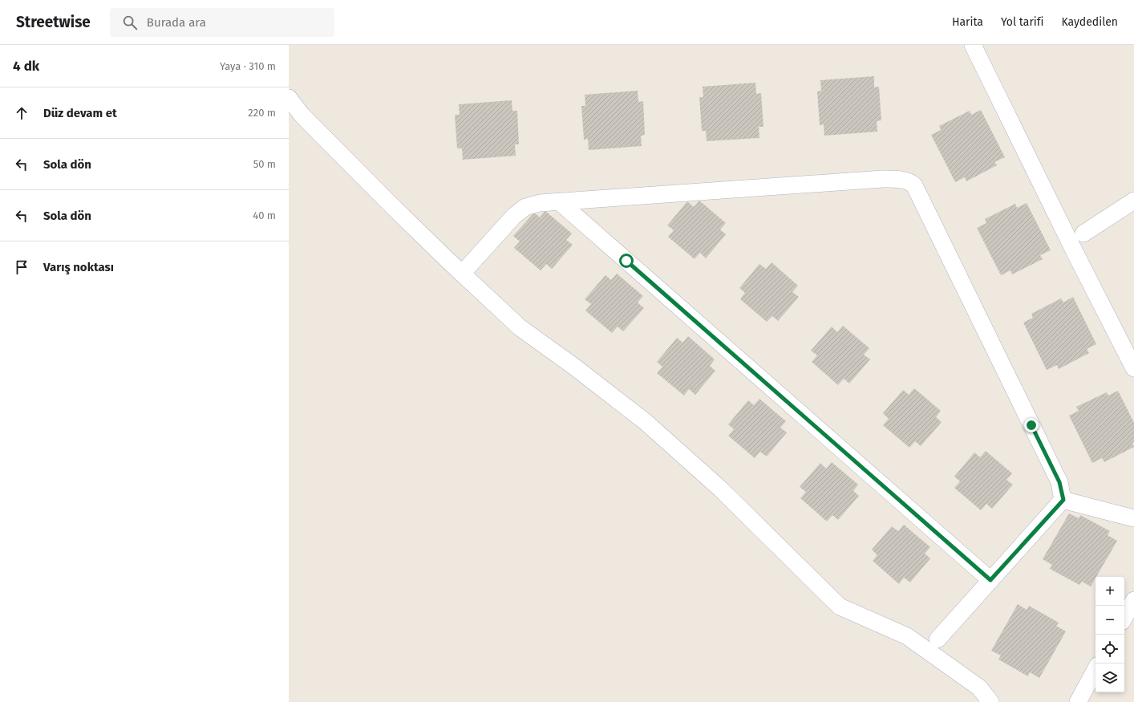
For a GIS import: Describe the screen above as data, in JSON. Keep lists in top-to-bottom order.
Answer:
{
  "page": {
    "header": "Streetwise",
    "search": "Burada ara",
    "nav": ["Harita", "Yol tarifi", "Kaydedilen"],
    "heading": ["4 dk", "Yaya · 310 m"],
    "list": [
      ["Düz devam et", "220 m"],
      ["Sola dön", "50 m"],
      ["Sola dön", "40 m"],
      "Varış noktası"
    ],
    "map_buttons": ["+", "−"]
  }
}
